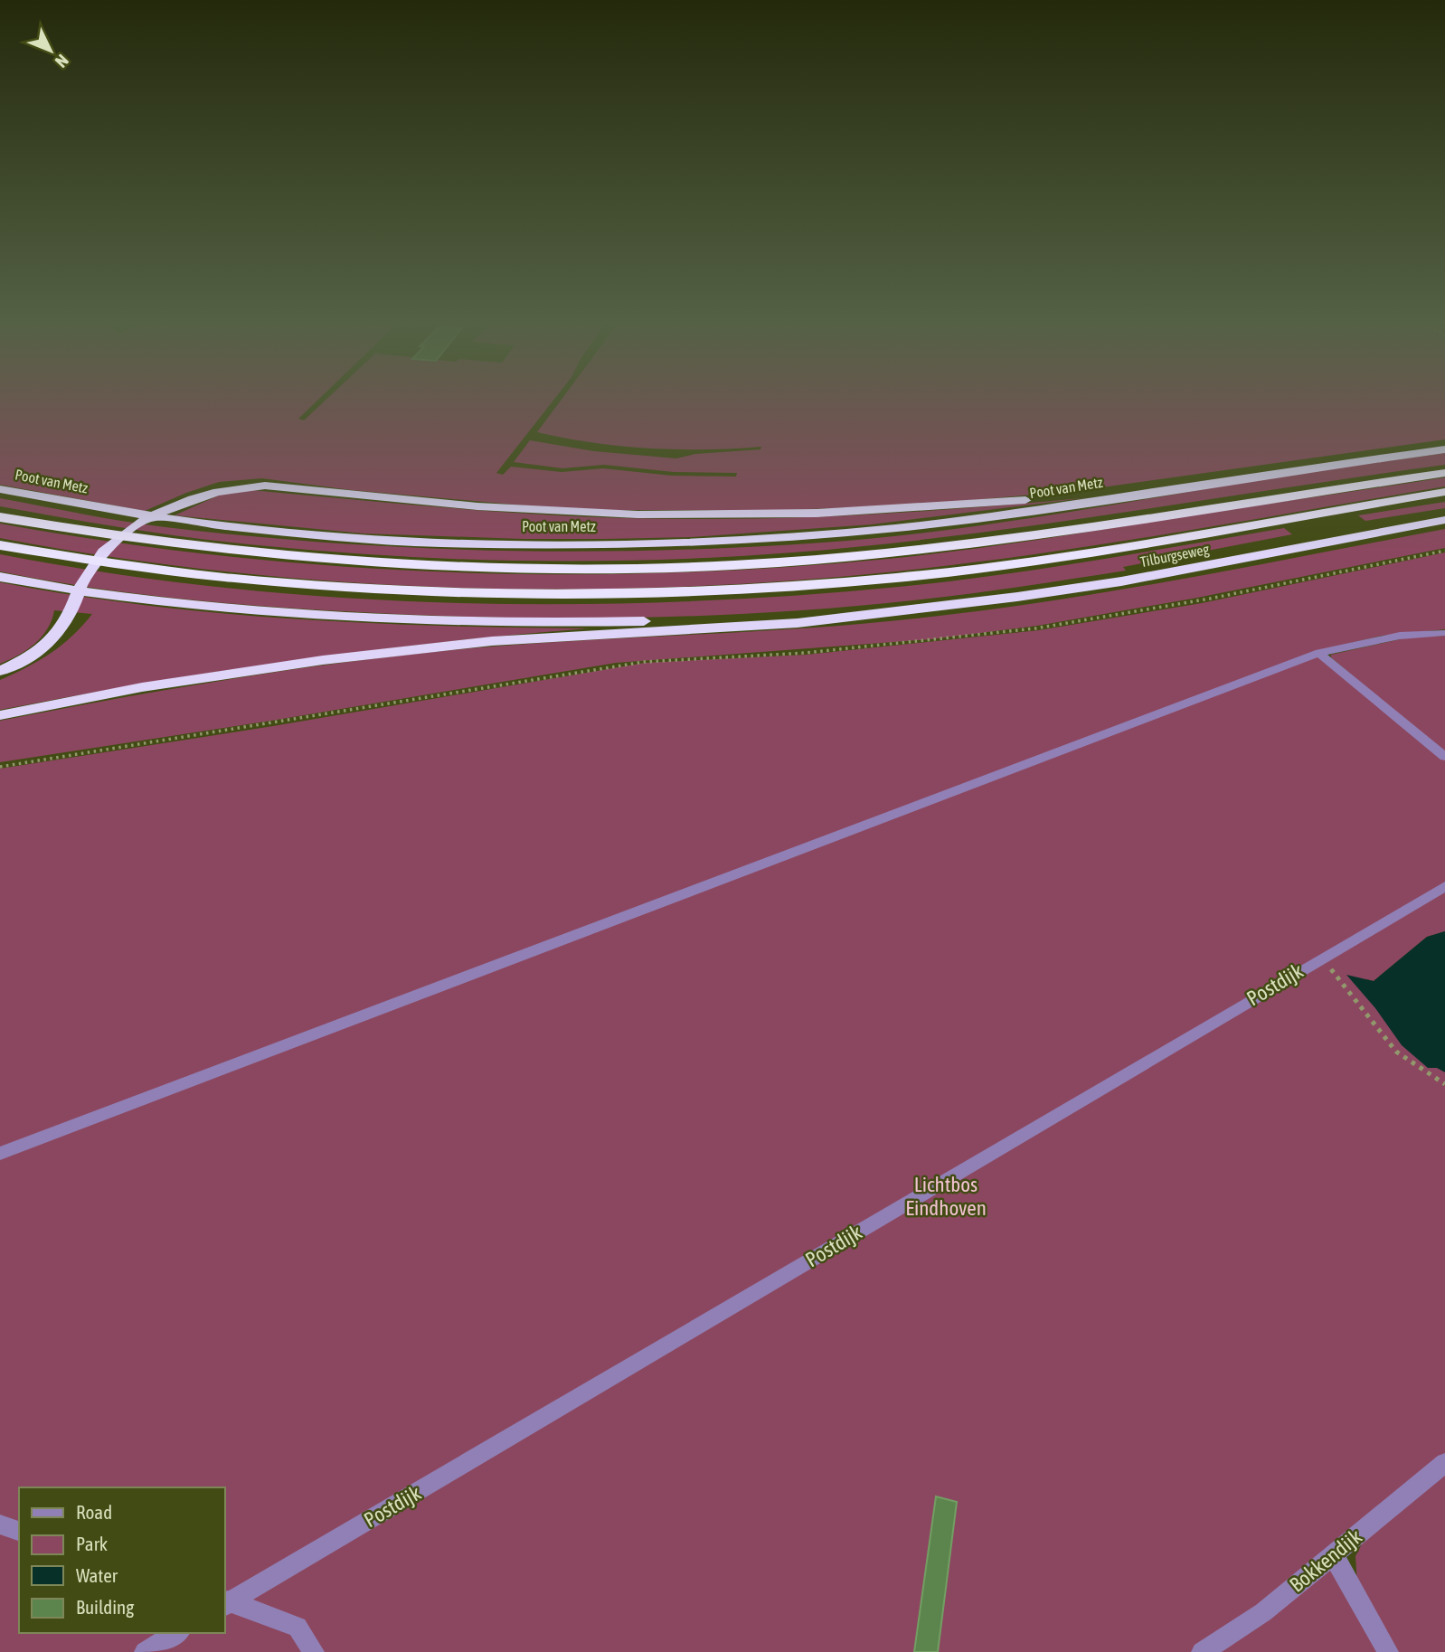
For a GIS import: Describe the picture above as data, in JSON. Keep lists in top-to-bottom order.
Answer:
{
  "streets": {
    "highway": ["Poot van Metz", "Tilburgseweg"],
    "street": ["Postdijk", "Bokkendijk"]
  },
  "parks": ["Lichtbos Eindhoven"],
  "legend": [
    "Road",
    "Park",
    "Water",
    "Building"
  ],
  "north": "bottom right"
}
